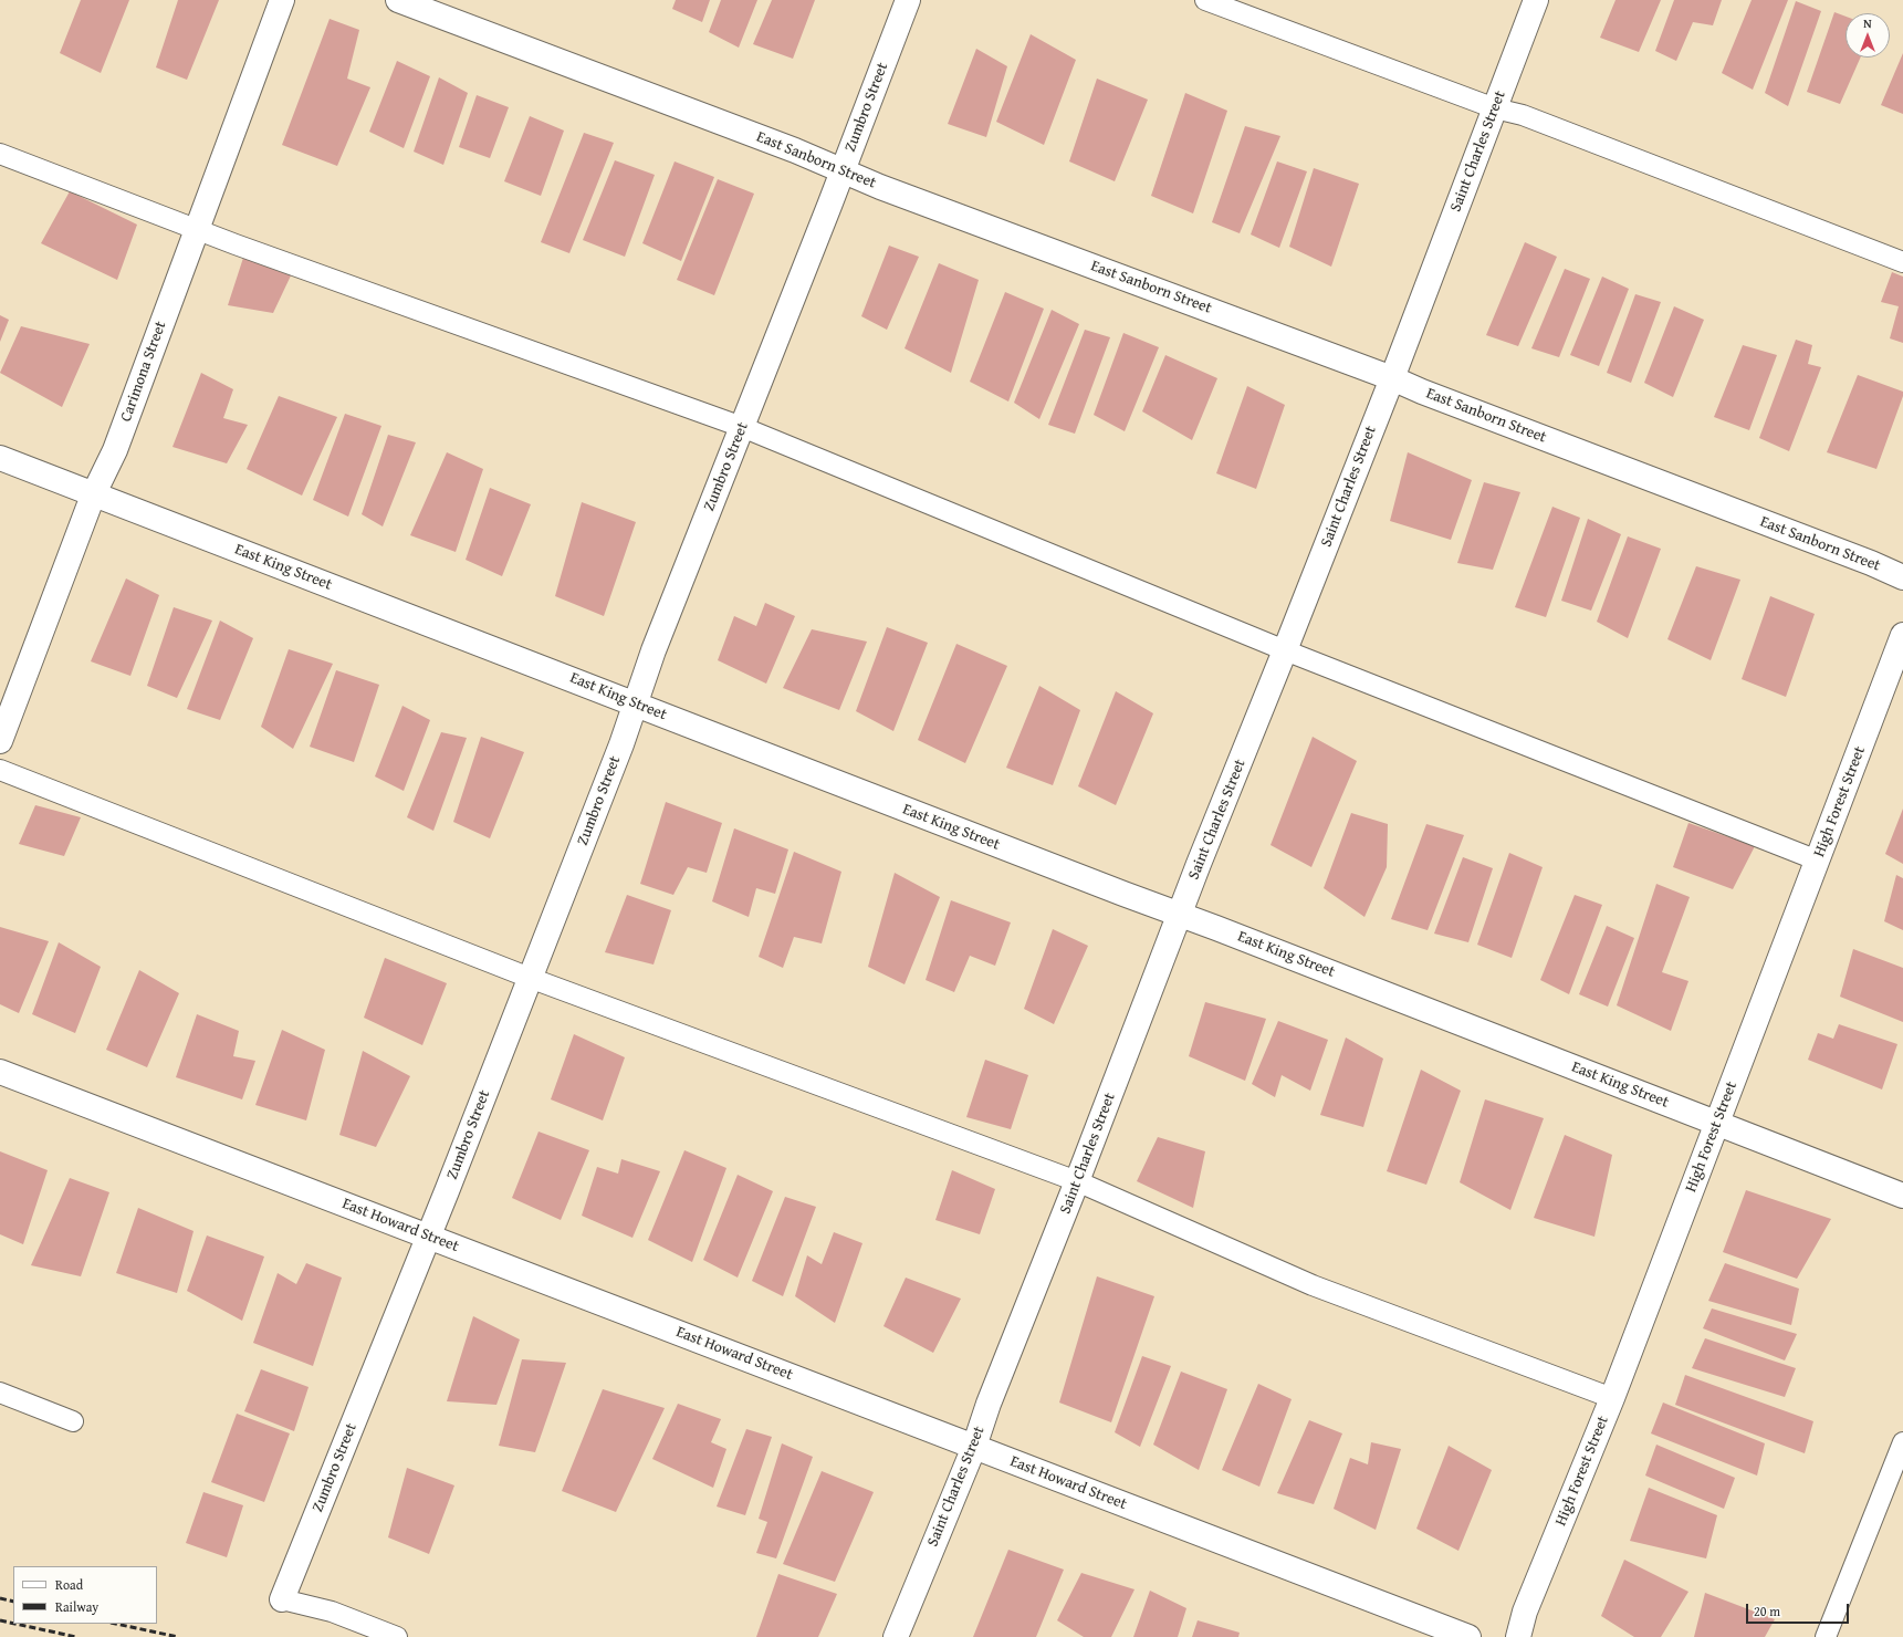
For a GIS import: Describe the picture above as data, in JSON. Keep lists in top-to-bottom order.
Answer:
{
  "streets": {
    "street": [
      "Zumbro Street",
      "Saint Charles Street",
      "East Sanborn Street",
      "Carimona Street",
      "East King Street",
      "High Forest Street",
      "East Howard Street"
    ]
  },
  "crossings": [
    ["Zumbro Street", "East Sanborn Street"],
    ["Zumbro Street", "East King Street"],
    ["Zumbro Street", "East Howard Street"],
    ["Saint Charles Street", "East Sanborn Street"],
    ["Saint Charles Street", "East King Street"],
    ["Saint Charles Street", "East Howard Street"],
    ["Carimona Street", "East King Street"],
    ["East King Street", "High Forest Street"]
  ],
  "legend": ["Road", "Railway"],
  "scale_bar": "20 m",
  "north": "top"
}
